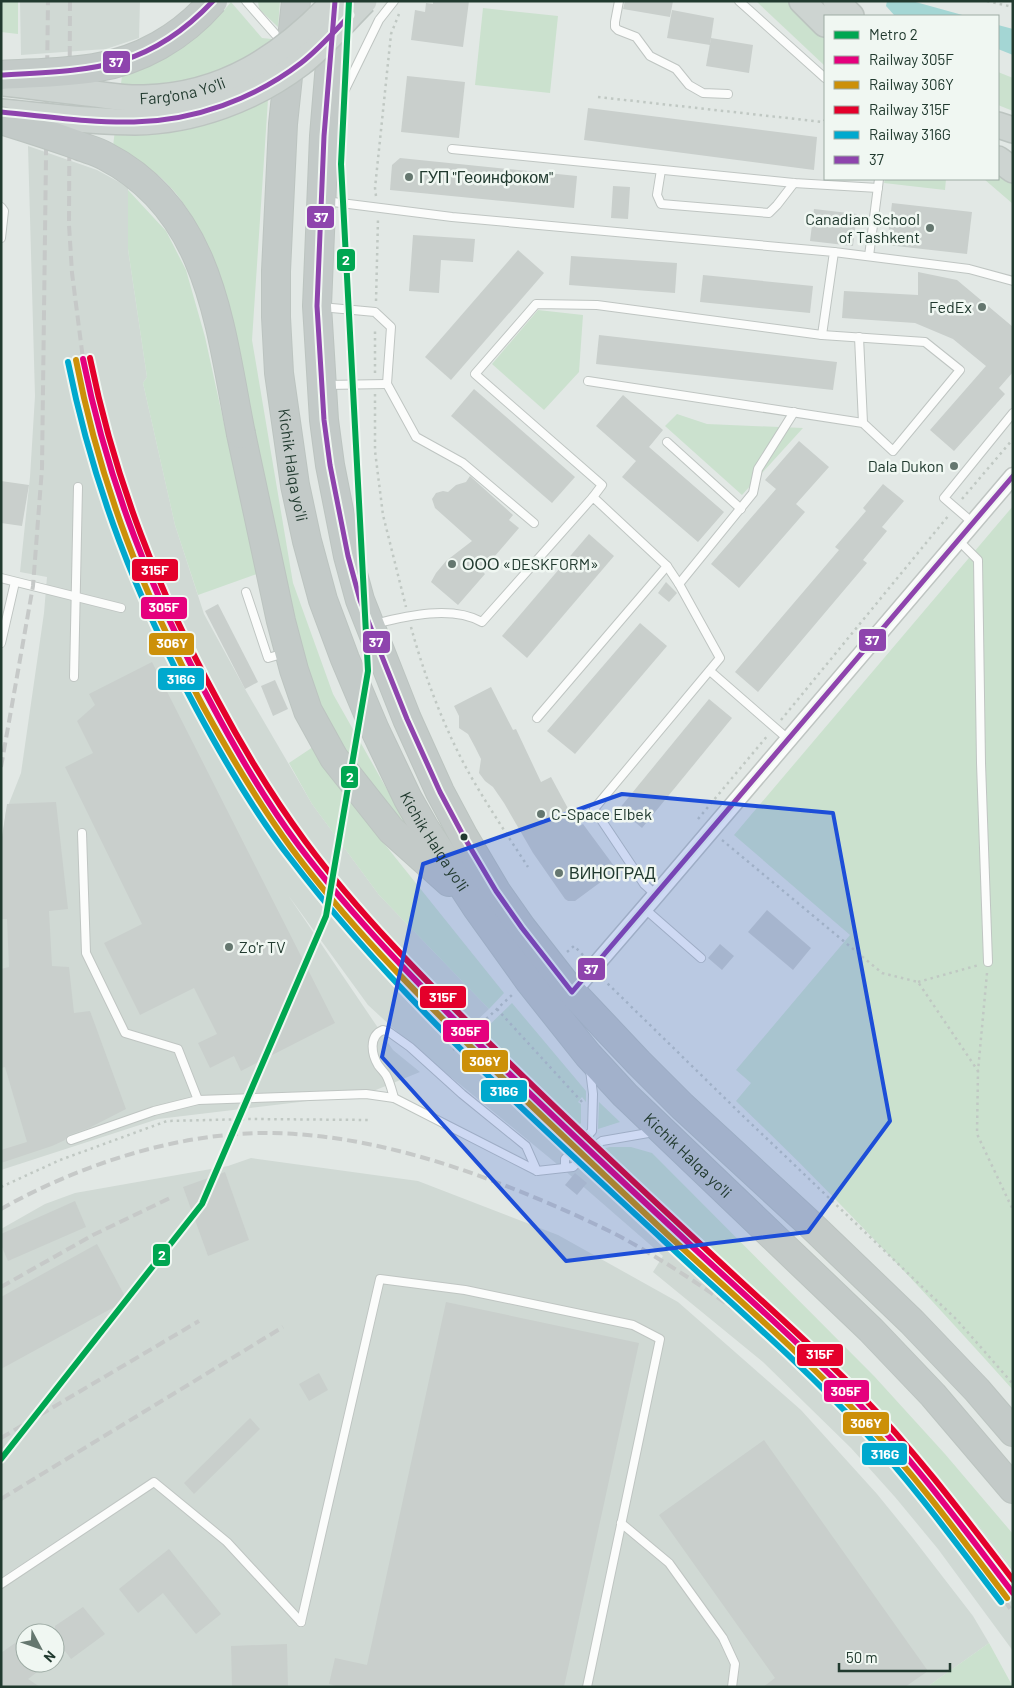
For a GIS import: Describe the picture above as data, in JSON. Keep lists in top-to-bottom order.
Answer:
{
  "streets": {
    "highway": ["Kichik Halqa yo'li"],
    "main road": ["Farg'ona Yo'li"]
  },
  "crossings": [
    ["Farg'ona Yo'li", "Kichik Halqa yo'li"]
  ],
  "places": [
    "ГУП \"Геоинфоком\"",
    "Canadian School of Tashkent",
    "FedEx",
    "Dala Dukon",
    "ООО «DESKFORM»",
    "C-Space Elbek",
    "ВИНОГРАД",
    "Zo'r TV"
  ],
  "lines": [
    "metro line 2",
    "transit line 37",
    "rail line 315F",
    "rail line 305F",
    "rail line 306Y",
    "rail line 316G"
  ],
  "legend": [
    "Metro 2",
    "Railway 305F",
    "Railway 306Y",
    "Railway 315F",
    "Railway 316G",
    "37"
  ],
  "scale_bar": "50 m",
  "north": "bottom right"
}
